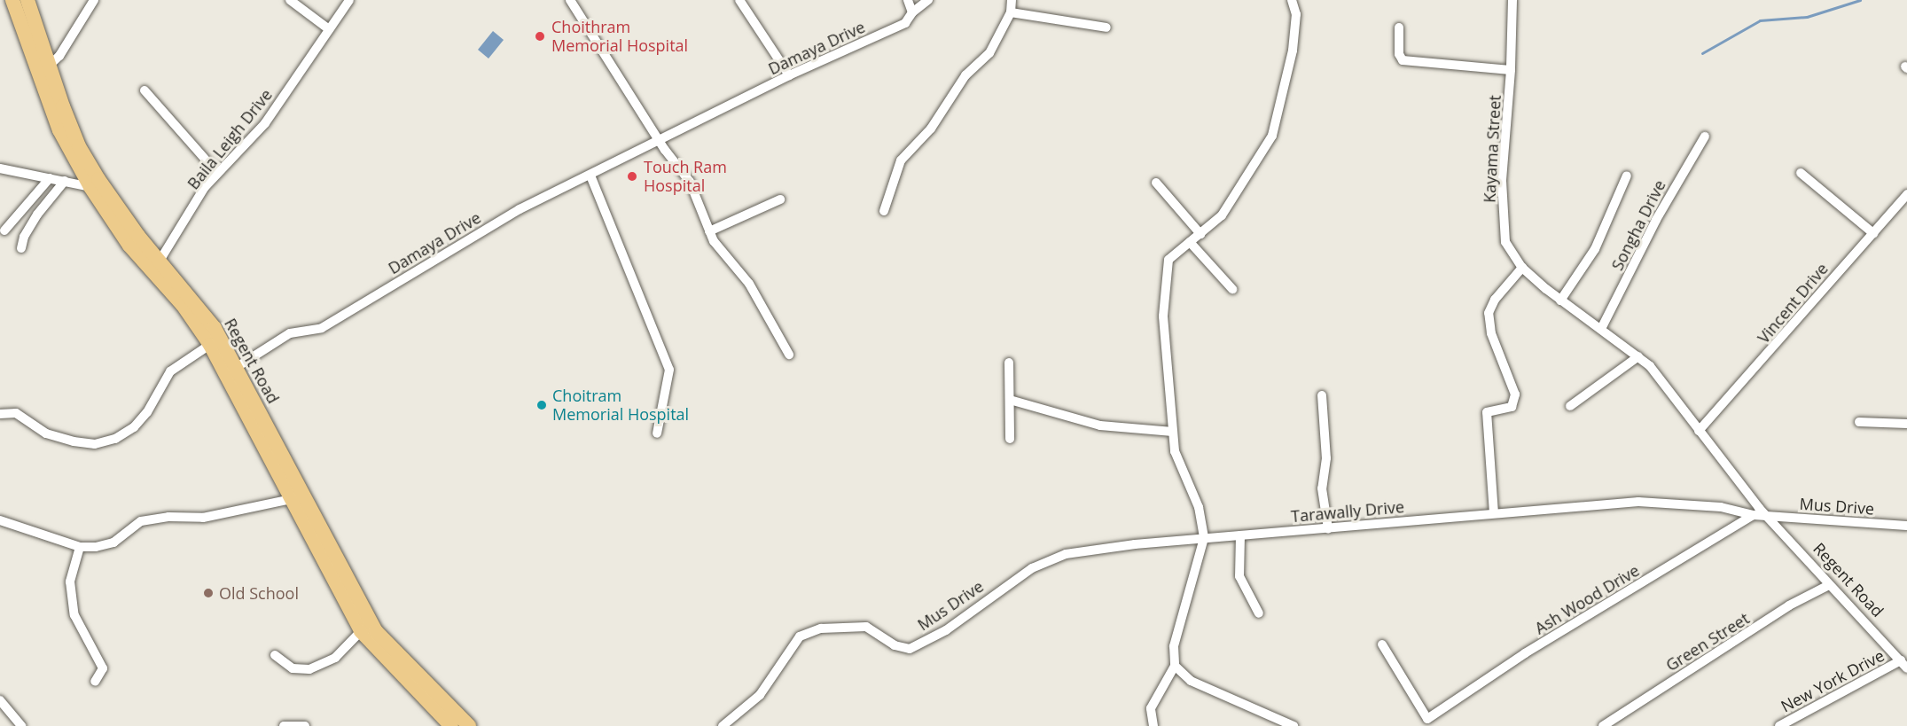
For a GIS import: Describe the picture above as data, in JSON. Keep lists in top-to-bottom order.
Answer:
{
  "streets": {
    "main road": ["Regent Road"],
    "street": [
      "Damaya Drive",
      "Baila Leigh Drive",
      "Kayama Street",
      "Songha Drive",
      "Vincent Drive",
      "Mus Drive",
      "Tarawally Drive",
      "Ash Wood Drive",
      "Green Street",
      "New York Drive"
    ]
  },
  "crossings": [
    ["Damaya Drive", "Regent Road"],
    ["Baila Leigh Drive", "Regent Road"],
    ["Kayama Street", "Songha Drive"],
    ["Kayama Street", "Vincent Drive"],
    ["Kayama Street", "Regent Road"],
    ["Kayama Street", "Mus Drive"],
    ["Regent Road", "Mus Drive"],
    ["Regent Road", "Green Street"],
    ["Regent Road", "New York Drive"],
    ["Mus Drive", "Tarawally Drive"],
    ["Tarawally Drive", "Ash Wood Drive"]
  ],
  "places": [
    "Choithram Memorial Hospital",
    "Touch Ram Hospital",
    "Choitram Memorial Hospital",
    "Old School"
  ]
}
